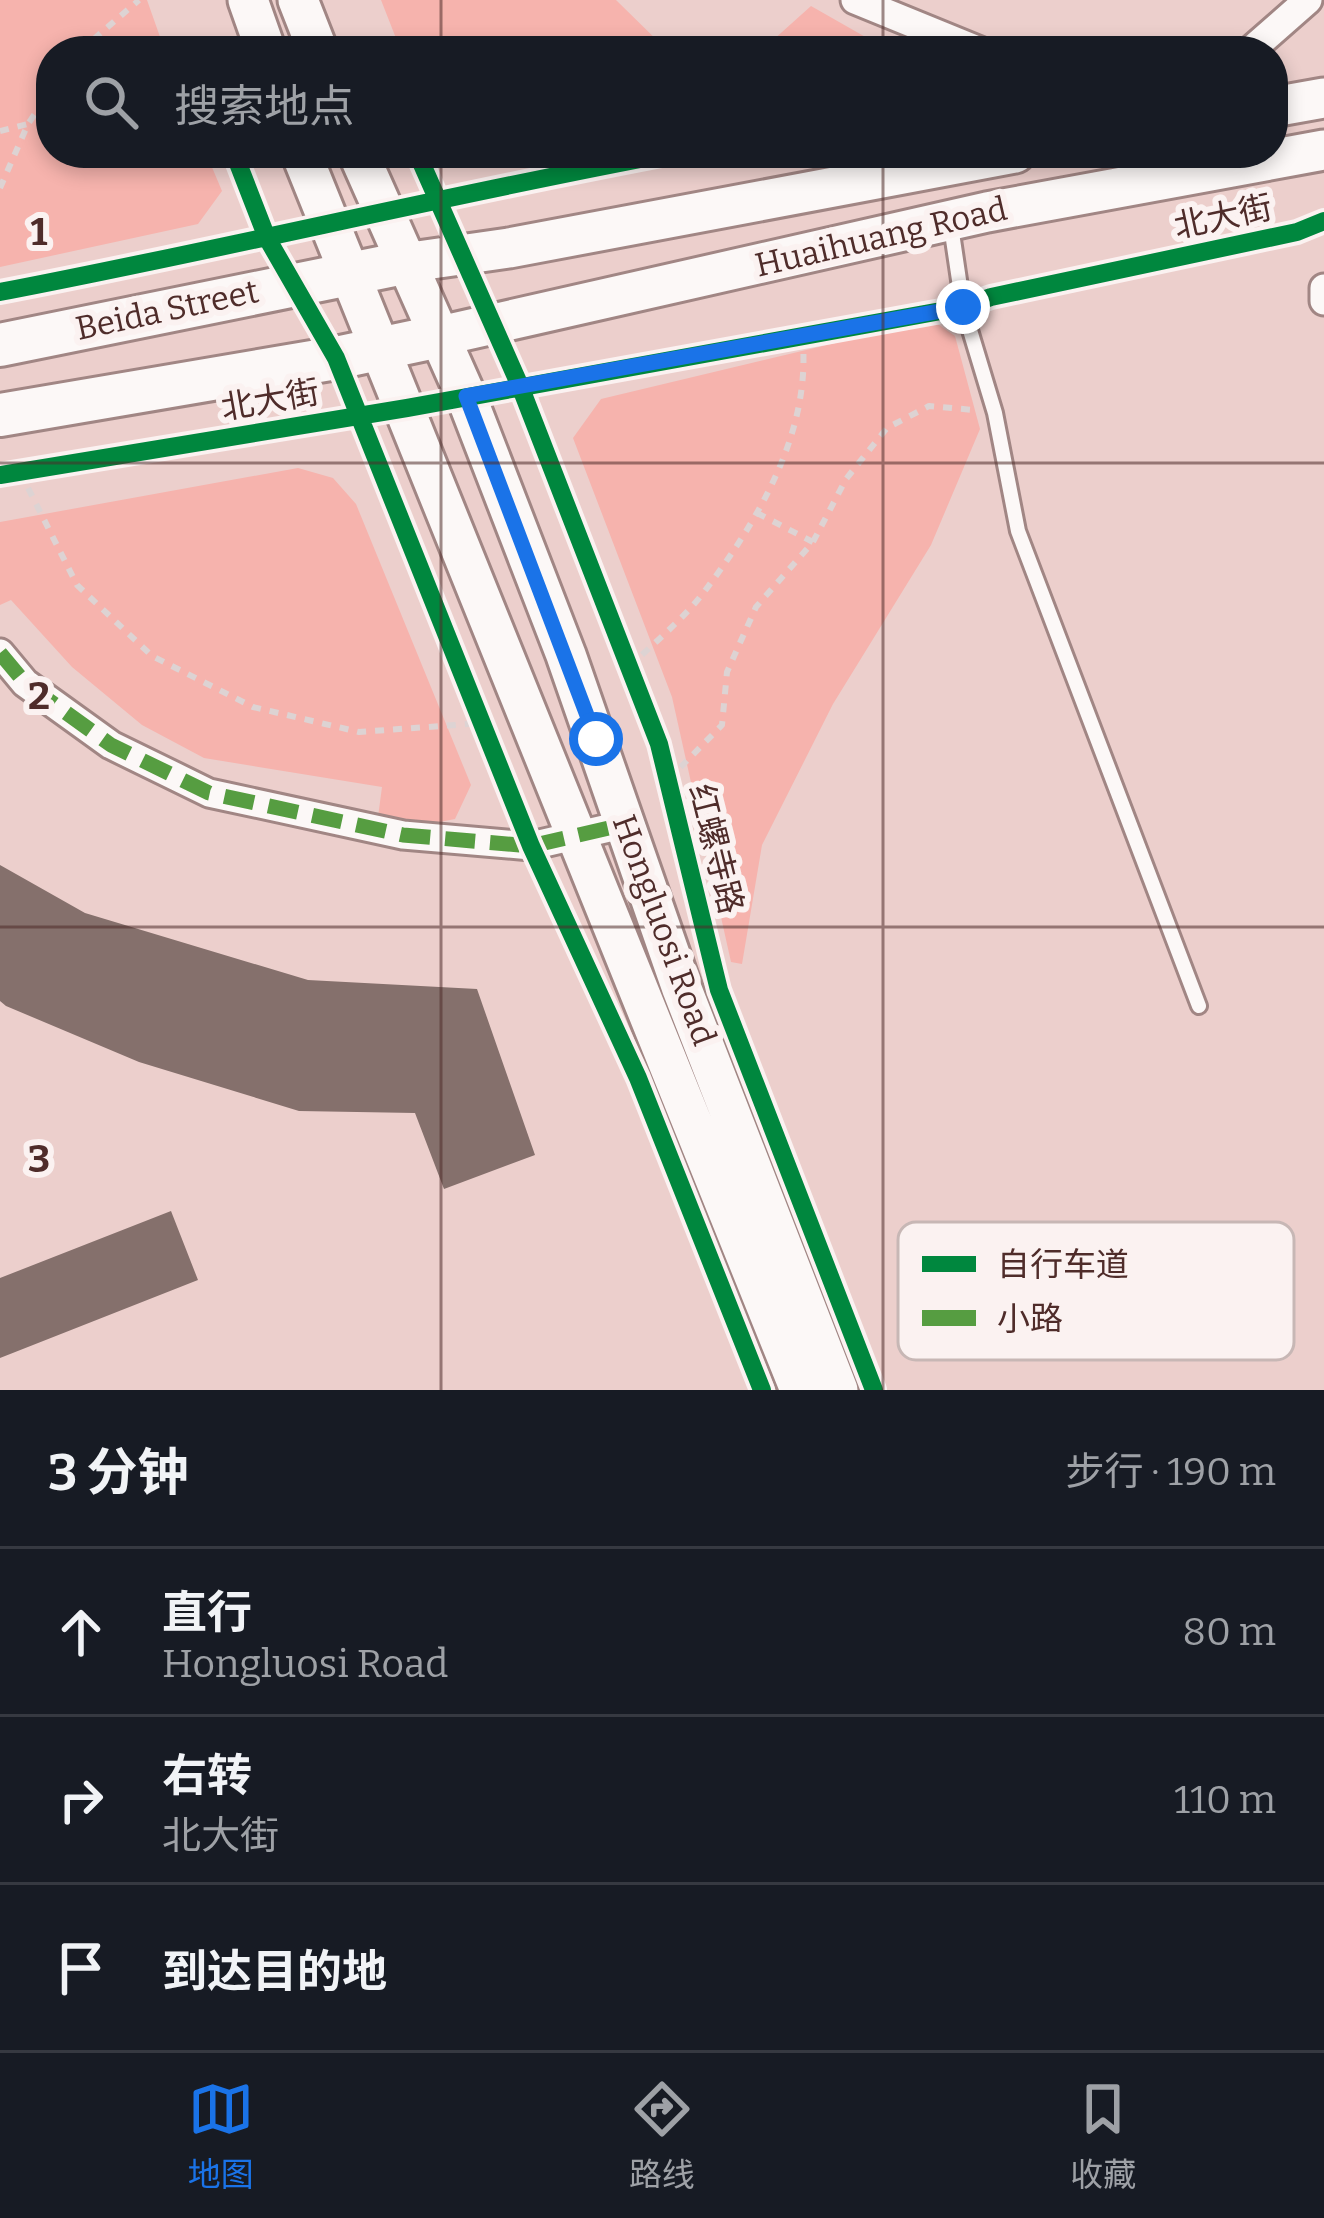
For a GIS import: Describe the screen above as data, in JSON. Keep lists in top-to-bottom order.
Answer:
{
  "streets": {
    "main road": ["Huaihuang Road", "Beida Street", "Hongluosi Road"],
    "cycle path": ["北大街", "红螺寺路"]
  },
  "crossings": [
    ["Huaihuang Road", "Beida Street"],
    ["Huaihuang Road", "Hongluosi Road"],
    ["Beida Street", "Hongluosi Road"]
  ],
  "legend": ["自行车道", "小路"],
  "page": {
    "search": "搜索地点",
    "heading": ["3 分钟", "步行 · 190 m"],
    "list": [
      ["直行", "Hongluosi Road", "80 m"],
      ["右转", "北大街", "110 m"],
      "到达目的地"
    ],
    "nav": ["地图", "路线", "收藏"]
  },
  "grid": {
    "rows": ["1", "2", "3"]
  }
}
